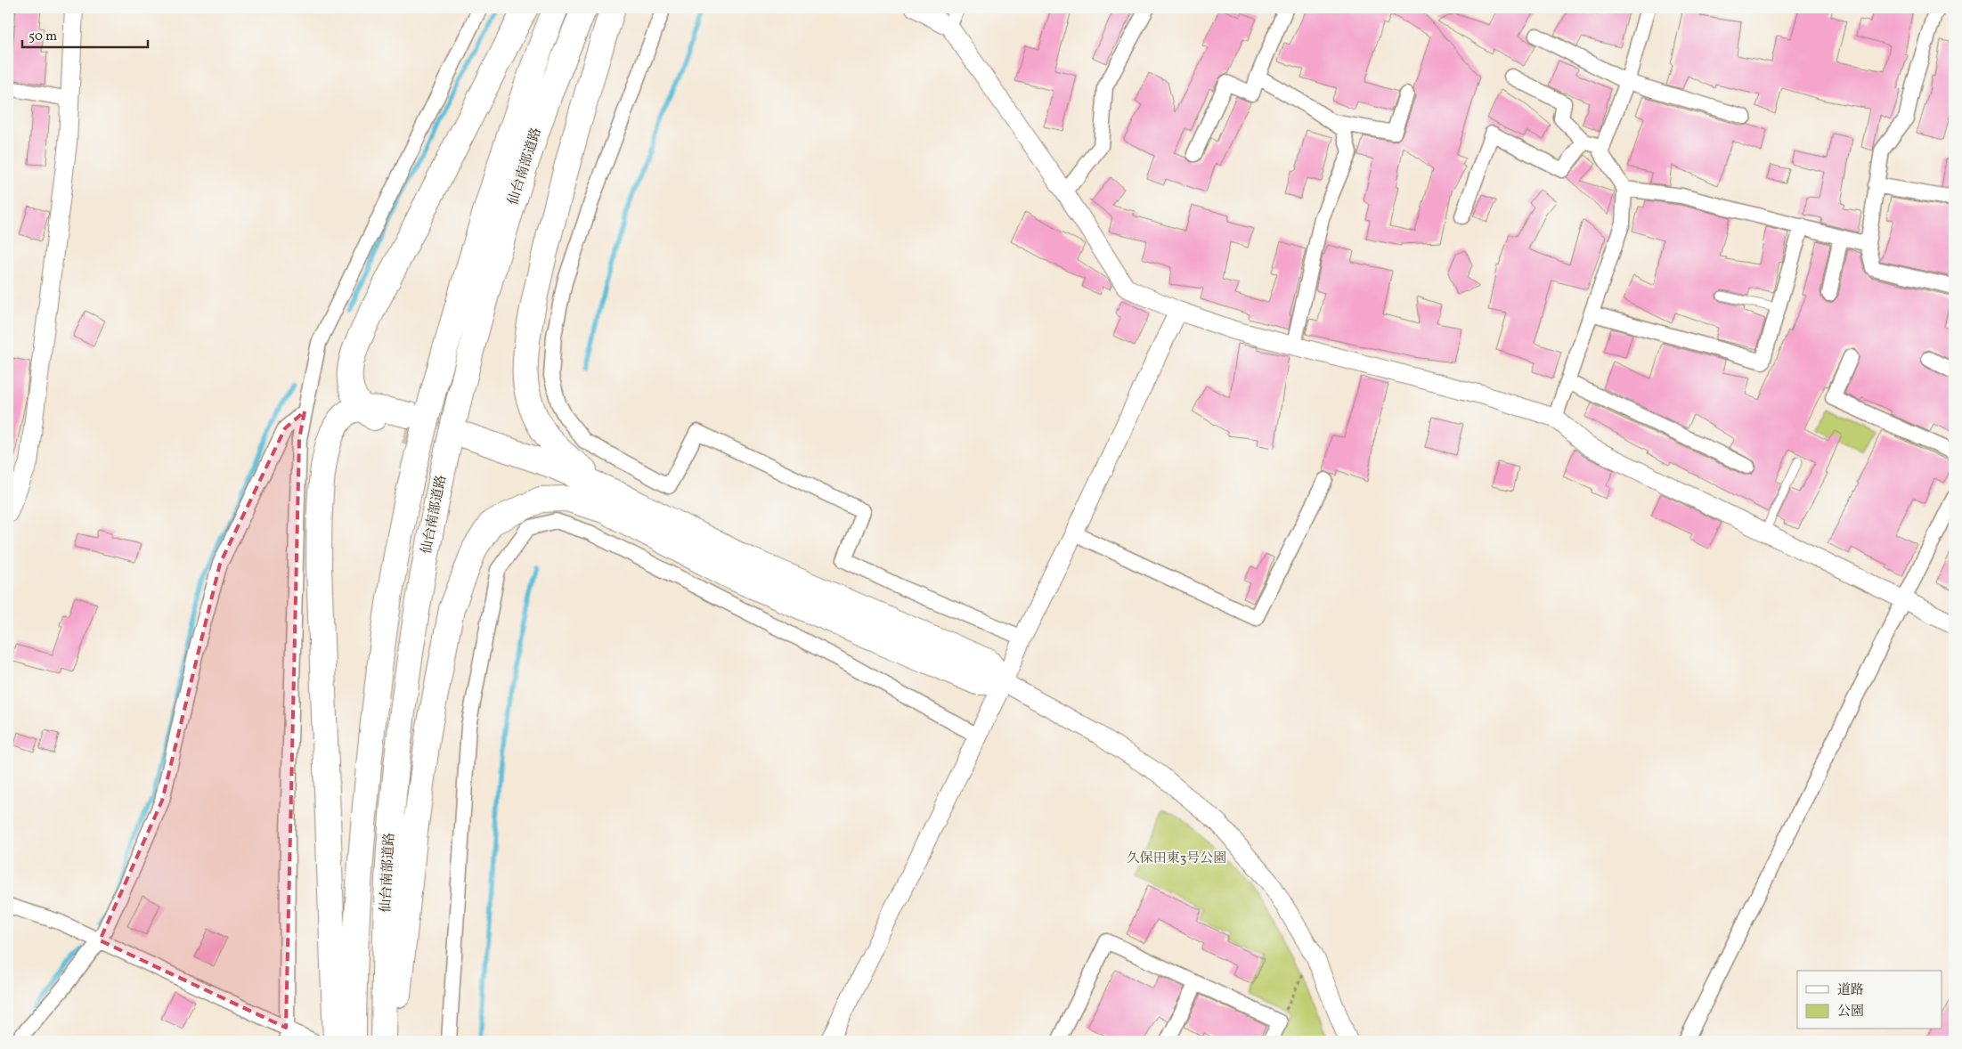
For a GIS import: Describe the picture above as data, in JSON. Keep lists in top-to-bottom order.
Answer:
{
  "streets": {
    "highway": ["仙台南部道路"]
  },
  "parks": ["久保田東3号公園"],
  "legend": ["道路", "公園"],
  "scale_bar": "50 m"
}
